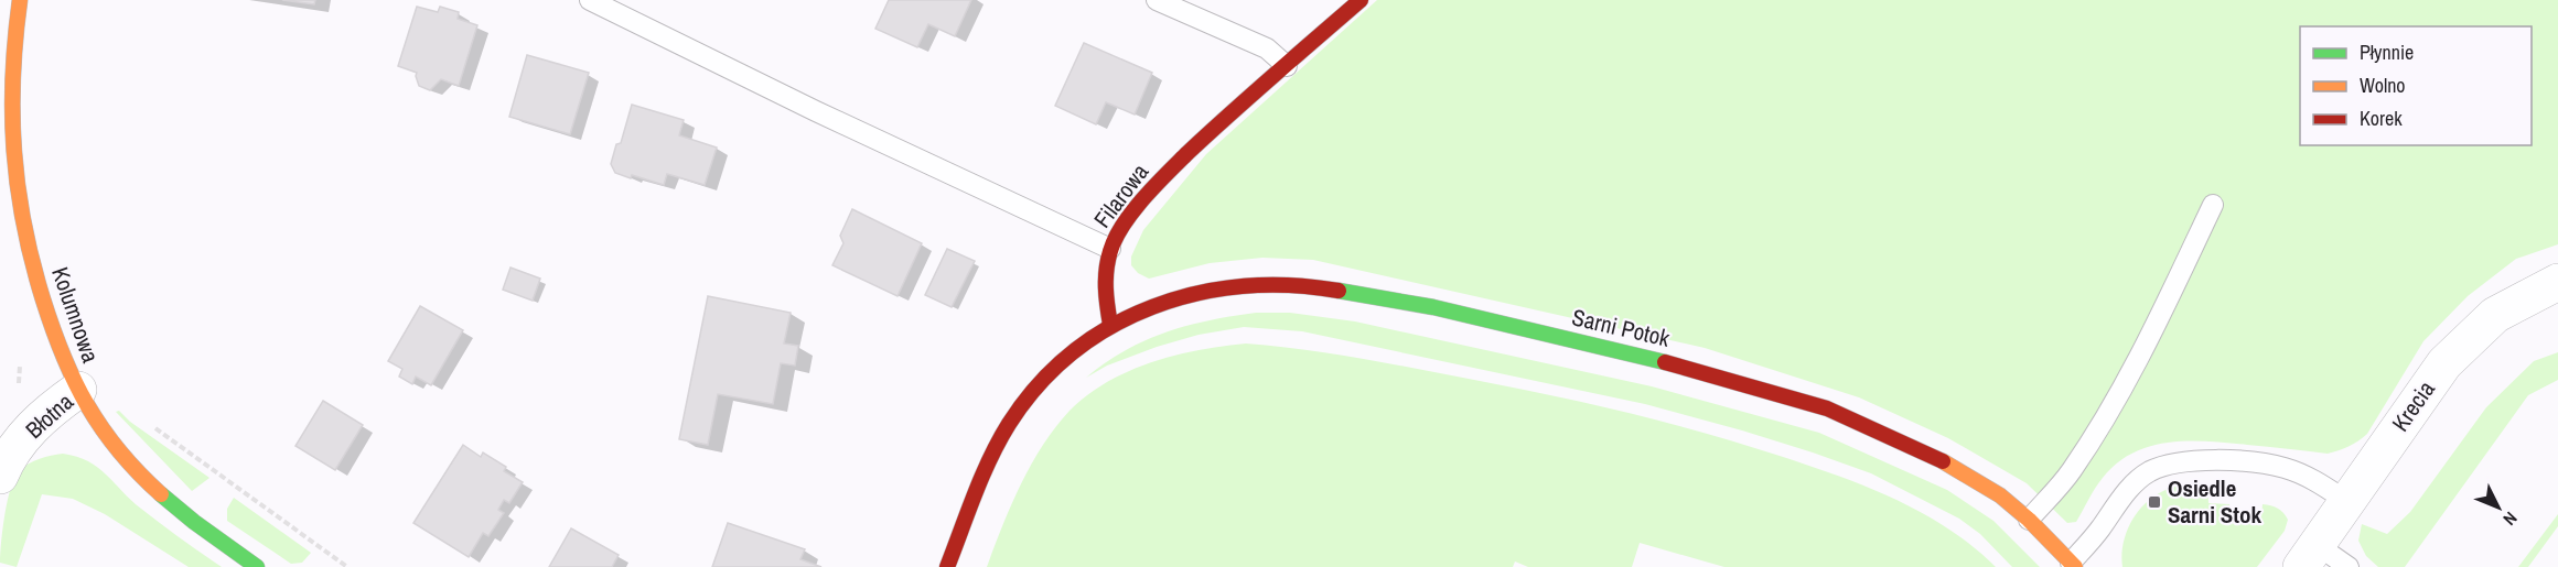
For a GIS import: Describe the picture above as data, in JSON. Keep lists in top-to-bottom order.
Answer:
{
  "streets": {
    "street": [
      "Filarowa",
      "Kolumnowa",
      "Sarni Potok",
      "Krecia",
      "Błotna"
    ]
  },
  "crossings": [
    ["Filarowa", "Sarni Potok"],
    ["Kolumnowa", "Błotna"]
  ],
  "places": {
    "transit": ["Osiedle Sarni Stok"]
  },
  "legend": ["Płynnie", "Wolno", "Korek"],
  "north": "bottom right"
}
